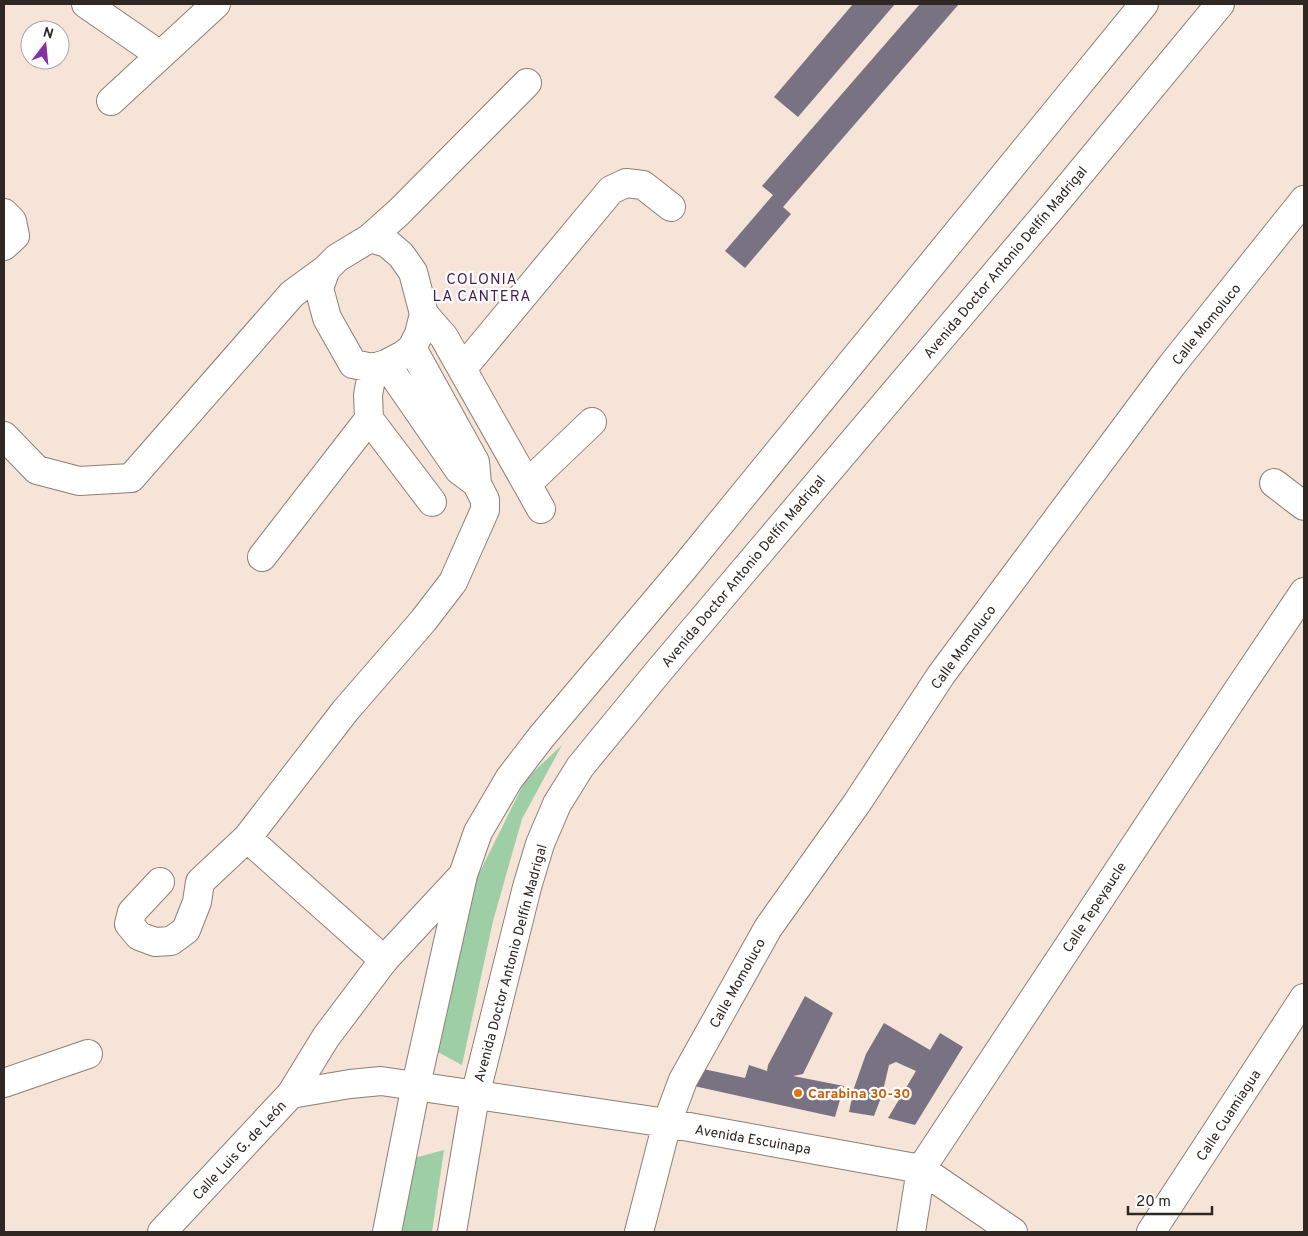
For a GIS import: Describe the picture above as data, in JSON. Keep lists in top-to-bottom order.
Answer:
{
  "streets": {
    "street": [
      "Avenida Doctor Antonio Delfín Madrigal",
      "Calle Momoluco",
      "Calle Tepeyaucle",
      "Calle Cuamiagua",
      "Avenida Escuinapa",
      "Calle Luis G. de León"
    ]
  },
  "crossings": [
    ["Avenida Doctor Antonio Delfín Madrigal", "Avenida Escuinapa"],
    ["Avenida Doctor Antonio Delfín Madrigal", "Calle Luis G. de León"],
    ["Calle Momoluco", "Avenida Escuinapa"],
    ["Calle Tepeyaucle", "Avenida Escuinapa"],
    ["Avenida Escuinapa", "Calle Luis G. de León"]
  ],
  "districts": ["COLONIA LA CANTERA"],
  "places": ["Carabina 30-30"],
  "scale_bar": "20 m",
  "north": "top"
}
